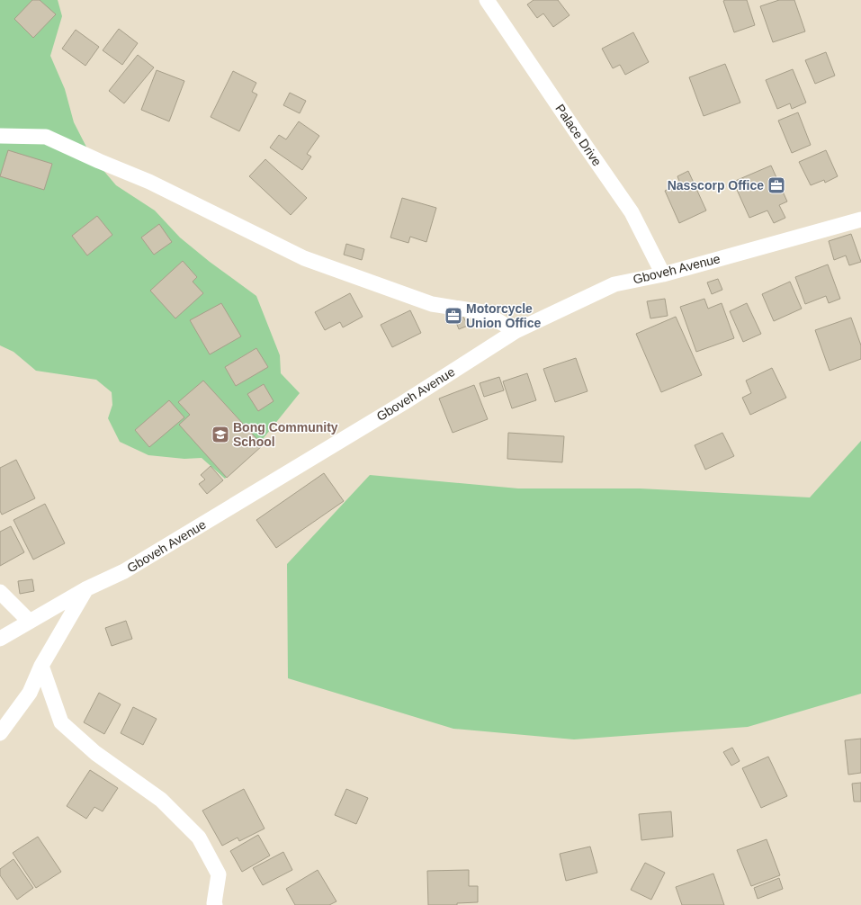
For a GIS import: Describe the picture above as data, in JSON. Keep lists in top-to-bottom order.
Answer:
{
  "streets": {
    "street": ["Palace Drive", "Gboveh Avenue"]
  },
  "crossings": [
    ["Palace Drive", "Gboveh Avenue"]
  ],
  "places": {
    "office": ["Nasscorp Office", "Motorcycle Union Office"],
    "school or university": ["Bong Community School"]
  }
}
